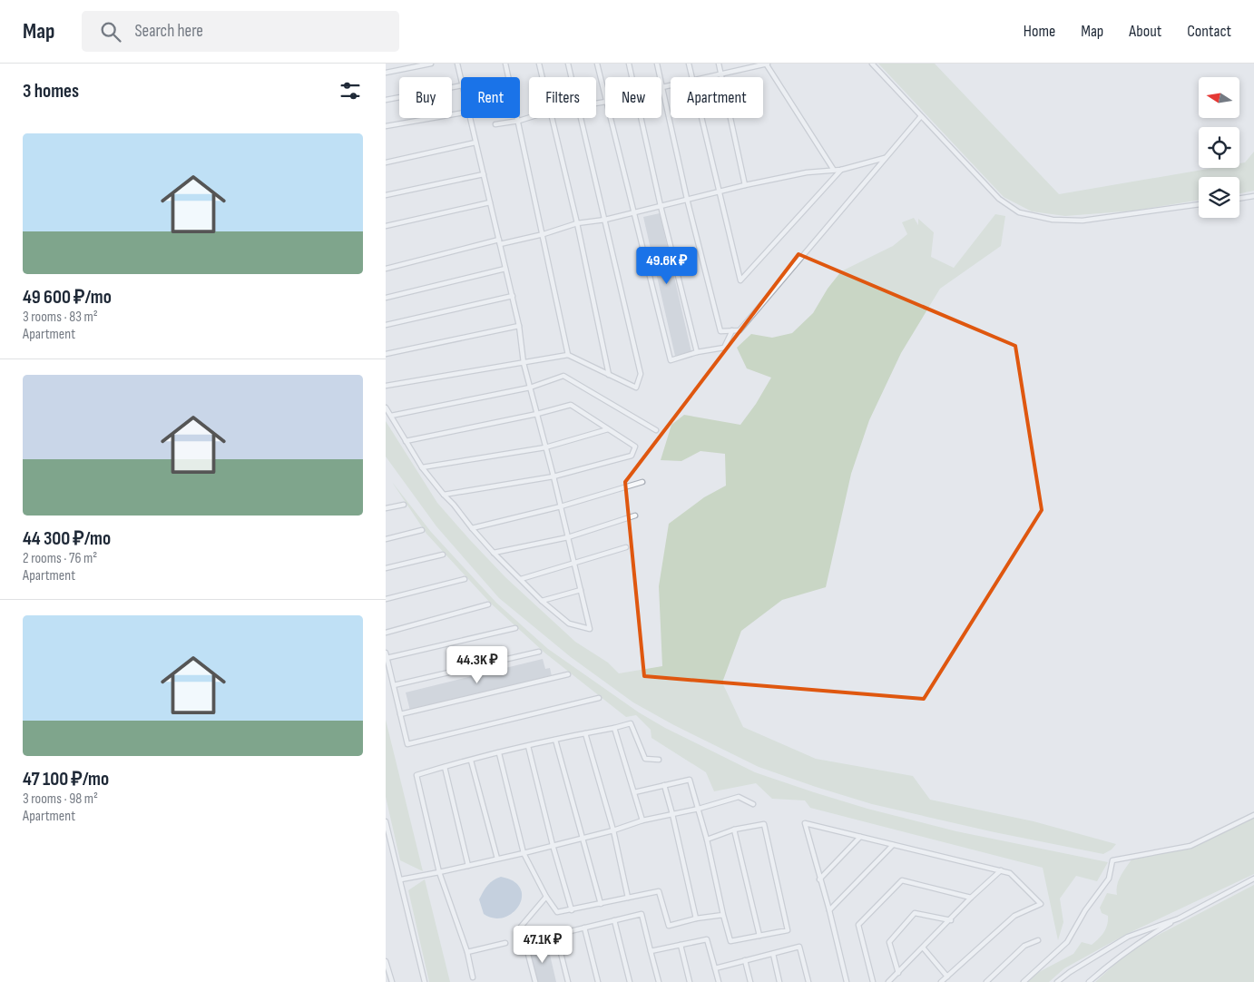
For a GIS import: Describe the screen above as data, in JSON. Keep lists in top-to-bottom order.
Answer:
{
  "north": "left",
  "page": {
    "header": "Map",
    "search": "Search here",
    "nav": [
      "Home",
      "Map",
      "About",
      "Contact"
    ],
    "heading": "3 homes",
    "chip": [
      "Buy",
      "Rent",
      "Filters",
      "New",
      "Apartment"
    ],
    "list": [
      {
        "name": "49 600 ₽/mo",
        "note": "3 rooms · 83 m² · Apartment"
      },
      {
        "name": "44 300 ₽/mo",
        "note": "2 rooms · 76 m² · Apartment"
      },
      {
        "name": "47 100 ₽/mo",
        "note": "3 rooms · 98 m² · Apartment"
      }
    ],
    "price": ["49.6K ₽", "44.3K ₽", "47.1K ₽"]
  }
}
